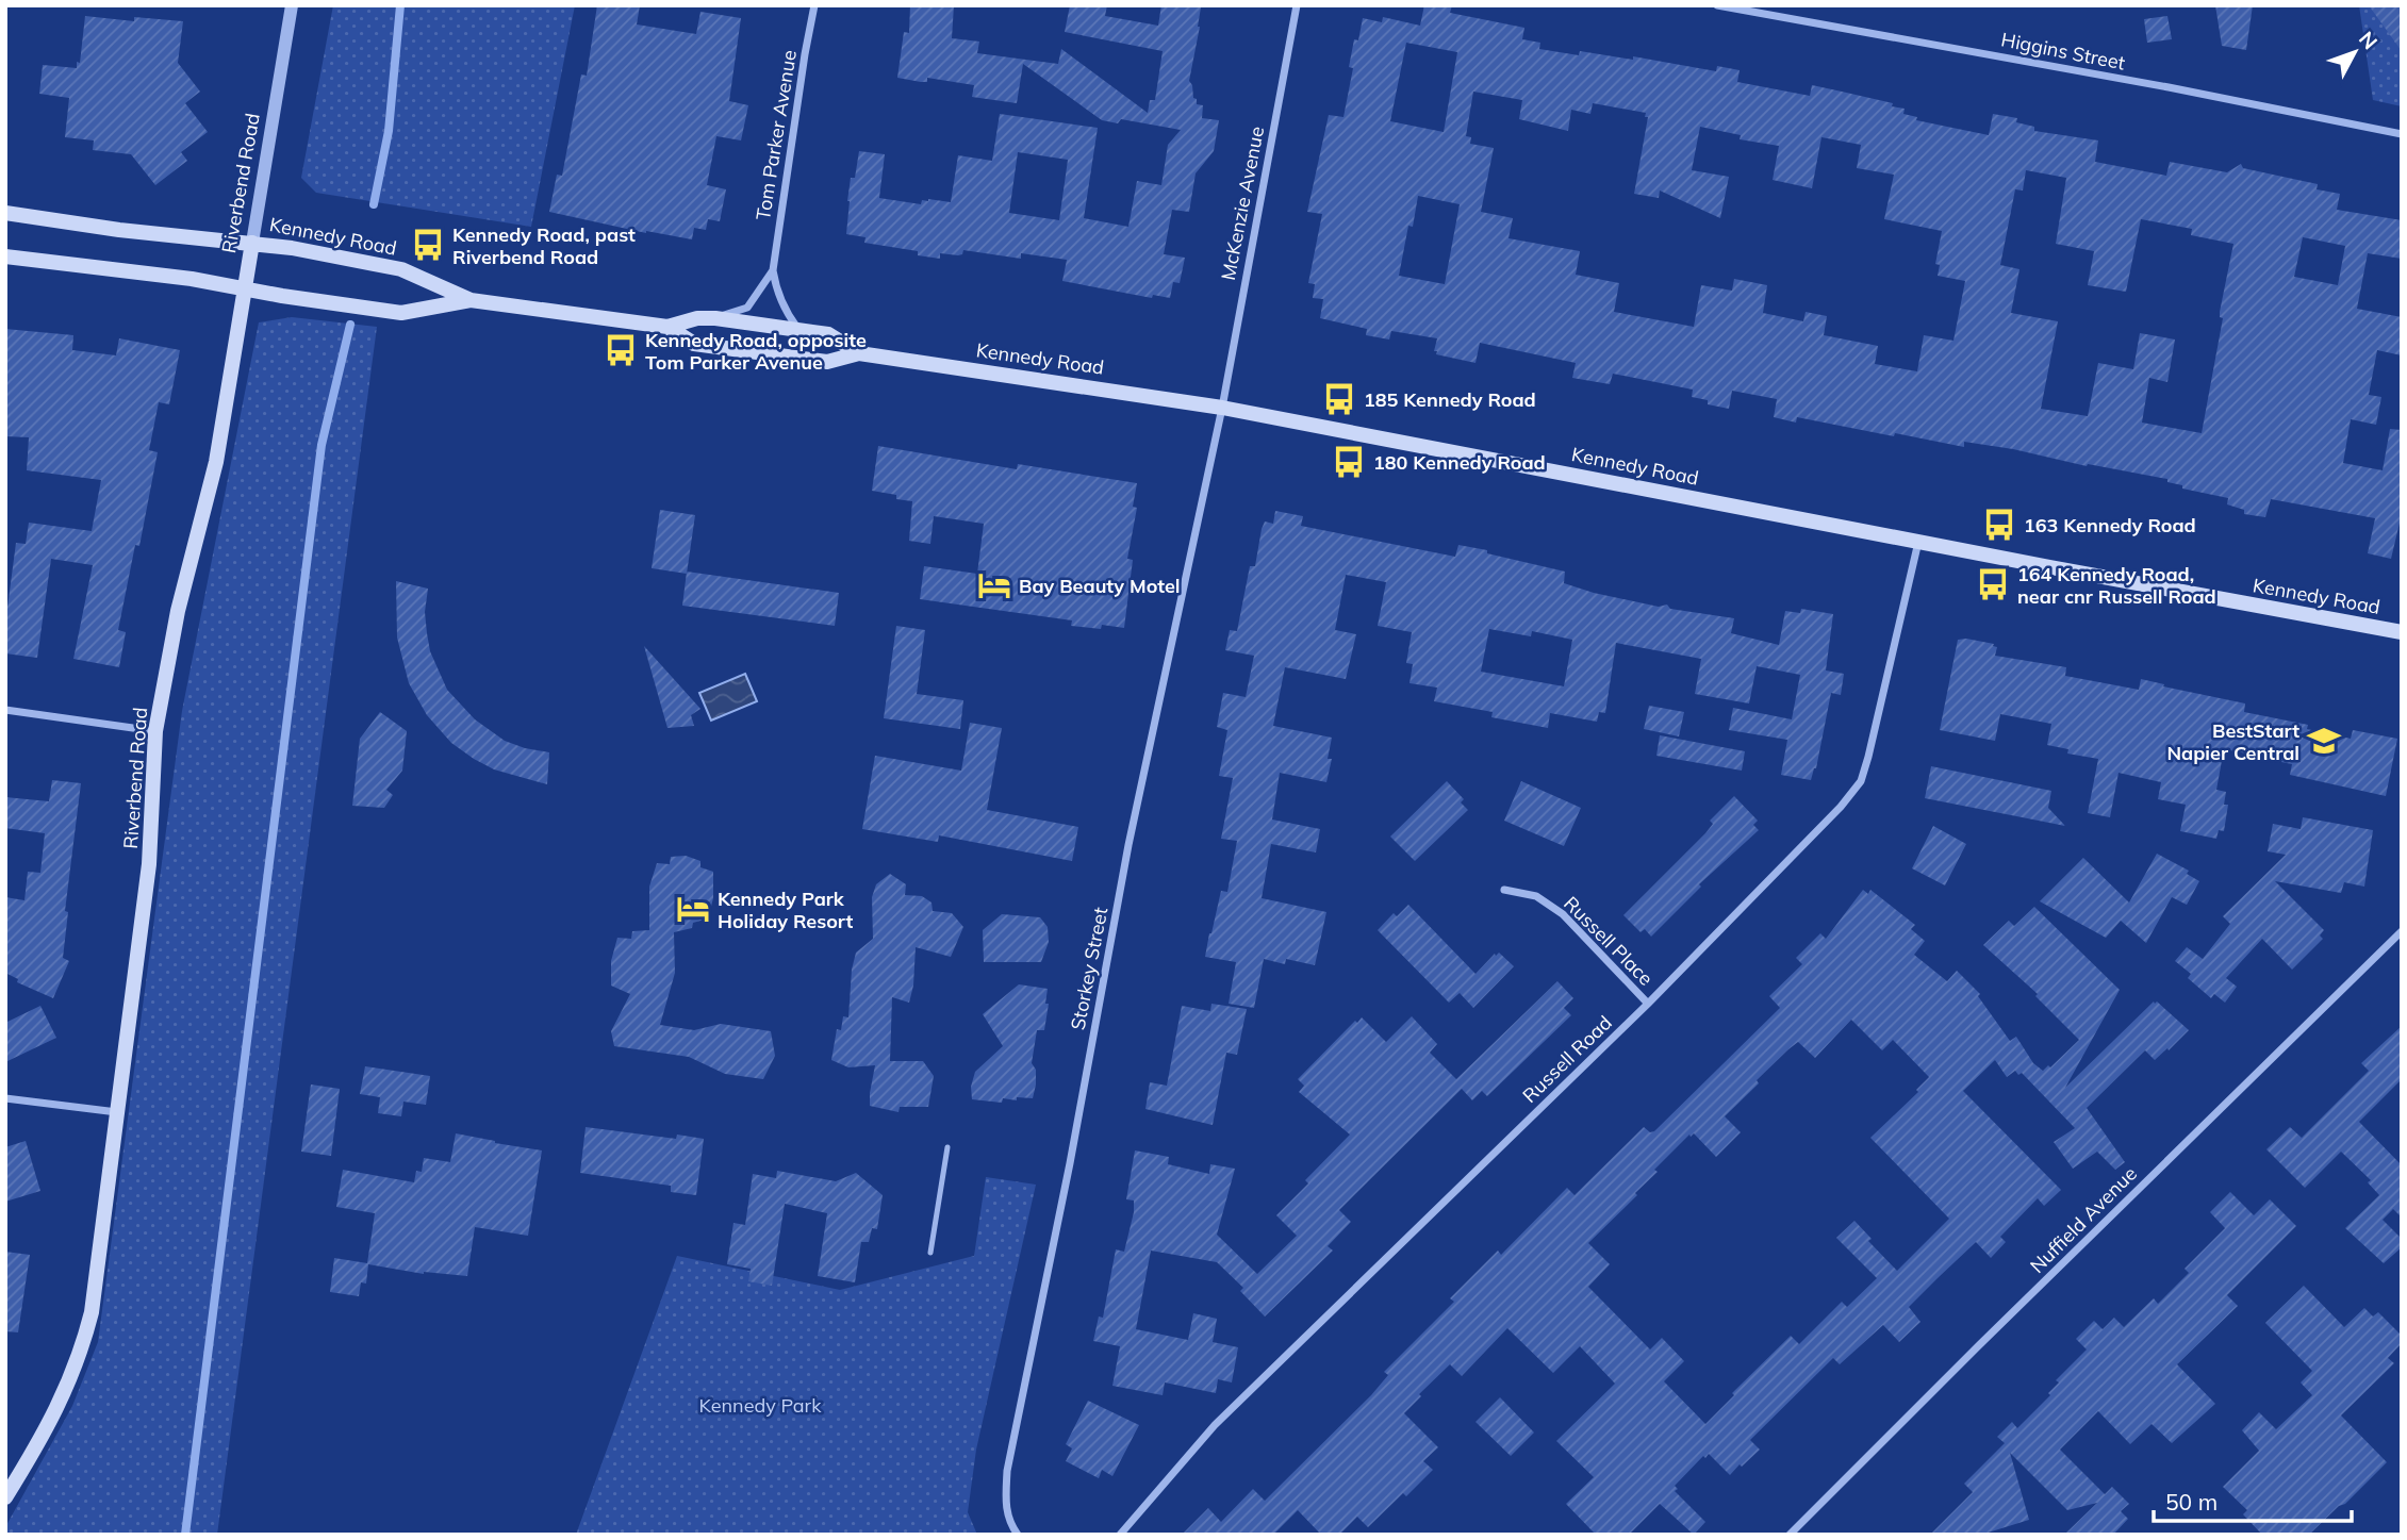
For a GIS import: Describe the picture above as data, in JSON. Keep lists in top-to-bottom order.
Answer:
{
  "streets": {
    "main road": ["Riverbend Road", "Kennedy Road"],
    "street": [
      "Higgins Street",
      "Tom Parker Avenue",
      "McKenzie Avenue",
      "Russell Place",
      "Storkey Street",
      "Russell Road",
      "Nuffield Avenue"
    ]
  },
  "crossings": [
    ["Tom Parker Avenue", "Kennedy Road"],
    ["Riverbend Road", "Kennedy Road"],
    ["McKenzie Avenue", "Kennedy Road"],
    ["McKenzie Avenue", "Storkey Street"],
    ["Kennedy Road", "Storkey Street"],
    ["Kennedy Road", "Russell Road"],
    ["Russell Place", "Russell Road"]
  ],
  "parks": ["Kennedy Park"],
  "places": {
    "bus stop": [
      "Kennedy Road, past Riverbend Road",
      "Kennedy Road, opposite Tom Parker Avenue",
      "185 Kennedy Road",
      "180 Kennedy Road",
      "163 Kennedy Road",
      "164 Kennedy Road, near cnr Russell Road"
    ],
    "hotel": ["Bay Beauty Motel", "Kennedy Park Holiday Resort"],
    "school or university": ["BestStart Napier Central"]
  },
  "scale_bar": "50 m",
  "north": "top right"
}
